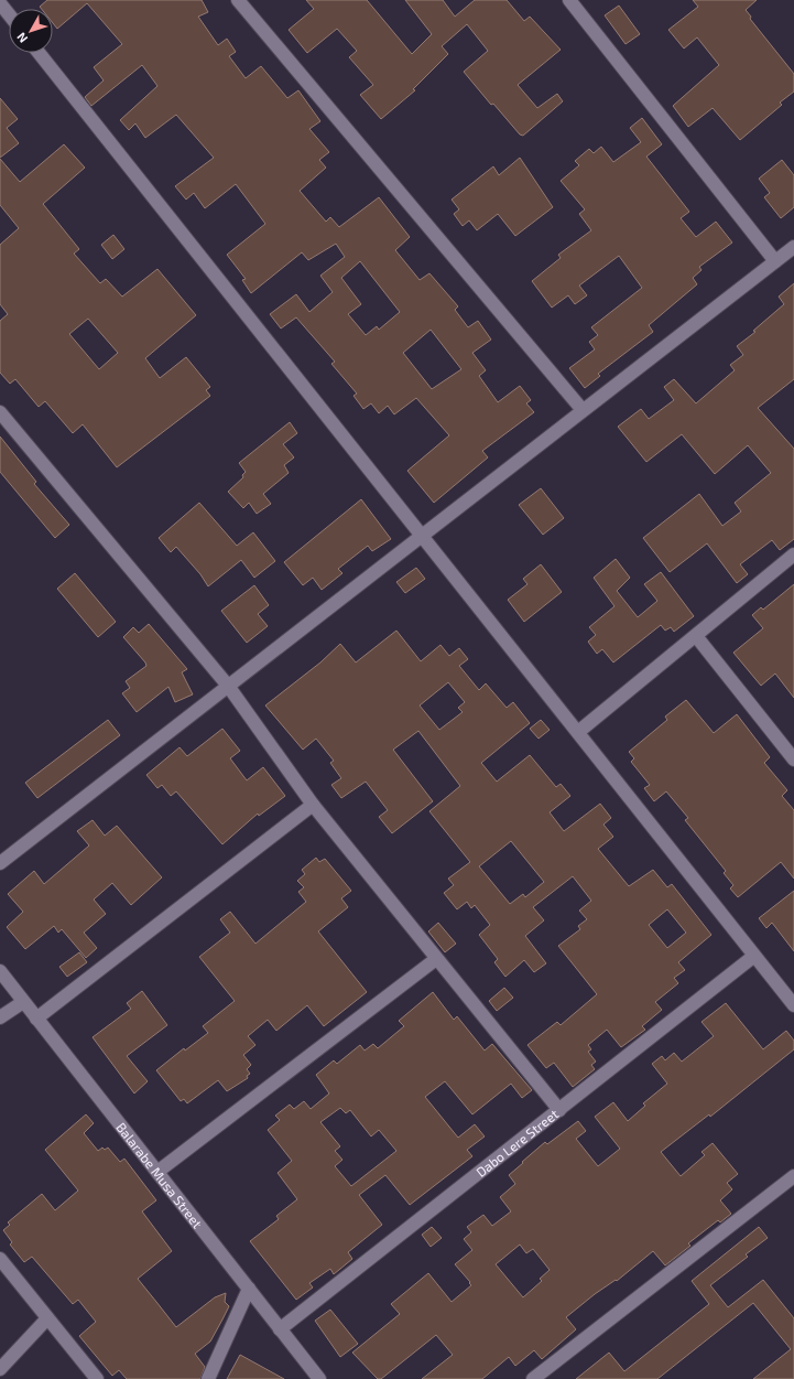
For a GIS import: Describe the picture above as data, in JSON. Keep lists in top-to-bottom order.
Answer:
{
  "streets": {
    "street": ["Dabo Lere Street", "Balarabe Musa Street"]
  },
  "crossings": [
    ["Dabo Lere Street", "Balarabe Musa Street"]
  ],
  "north": "bottom left"
}
